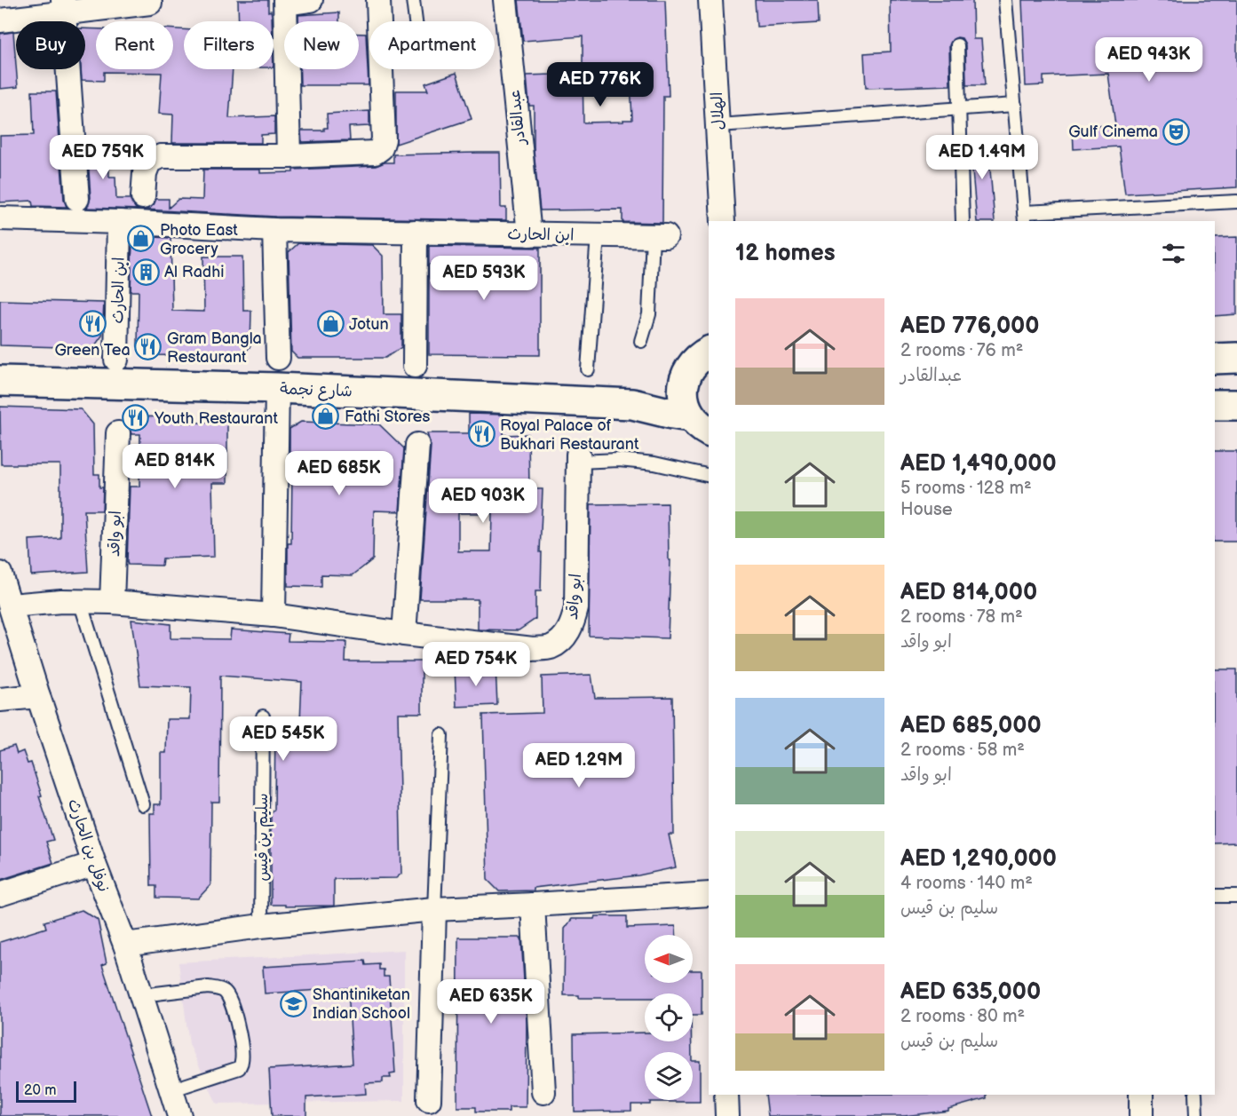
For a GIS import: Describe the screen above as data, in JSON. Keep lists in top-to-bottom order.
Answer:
{
  "streets": {
    "main road": ["شارع نجمة"],
    "street": [
      "الهلال",
      "عبدالقادر",
      "ابن الحارث",
      "ابو واقد",
      "نوفل بن الحارث"
    ],
    "lane": ["سليم بن قيس"]
  },
  "crossings": [
    ["عبدالقادر", "ابن الحارث"],
    ["ابو واقد", "نوفل بن الحارث"]
  ],
  "places": {
    "theatre": ["Gulf Cinema"],
    "shop": ["Photo East Grocery", "Jotun", "Fathi Stores"],
    "building": ["Al Radhi"],
    "restaurant": [
      "Green Tea",
      "Gram Bangla Restaurant",
      "Youth Restaurant",
      "Royal Palace of Bukhari Restaurant"
    ],
    "school or university": ["Shantiniketan Indian School"]
  },
  "scale_bar": "20 m",
  "north": "left",
  "page": {
    "chip": [
      "Buy",
      "Rent",
      "Filters",
      "New",
      "Apartment"
    ],
    "price": [
      "AED 943K",
      "AED 776K",
      "AED 759K",
      "AED 1.49M",
      "AED 593K",
      "AED 814K",
      "AED 685K",
      "AED 903K",
      "AED 754K",
      "AED 545K",
      "AED 1.29M",
      "AED 635K"
    ],
    "heading": "12 homes",
    "list": [
      {
        "name": "AED 776,000",
        "note": "2 rooms · 76 m² · عبدالقادر"
      },
      {
        "name": "AED 1,490,000",
        "note": "5 rooms · 128 m² · House"
      },
      {
        "name": "AED 814,000",
        "note": "2 rooms · 78 m² · ابو واقد"
      },
      {
        "name": "AED 685,000",
        "note": "2 rooms · 58 m² · ابو واقد"
      },
      {
        "name": "AED 1,290,000",
        "note": "4 rooms · 140 m² · سليم بن قيس"
      },
      {
        "name": "AED 635,000",
        "note": "2 rooms · 80 m² · سليم بن قيس"
      }
    ],
    "scale": "20 m"
  }
}
